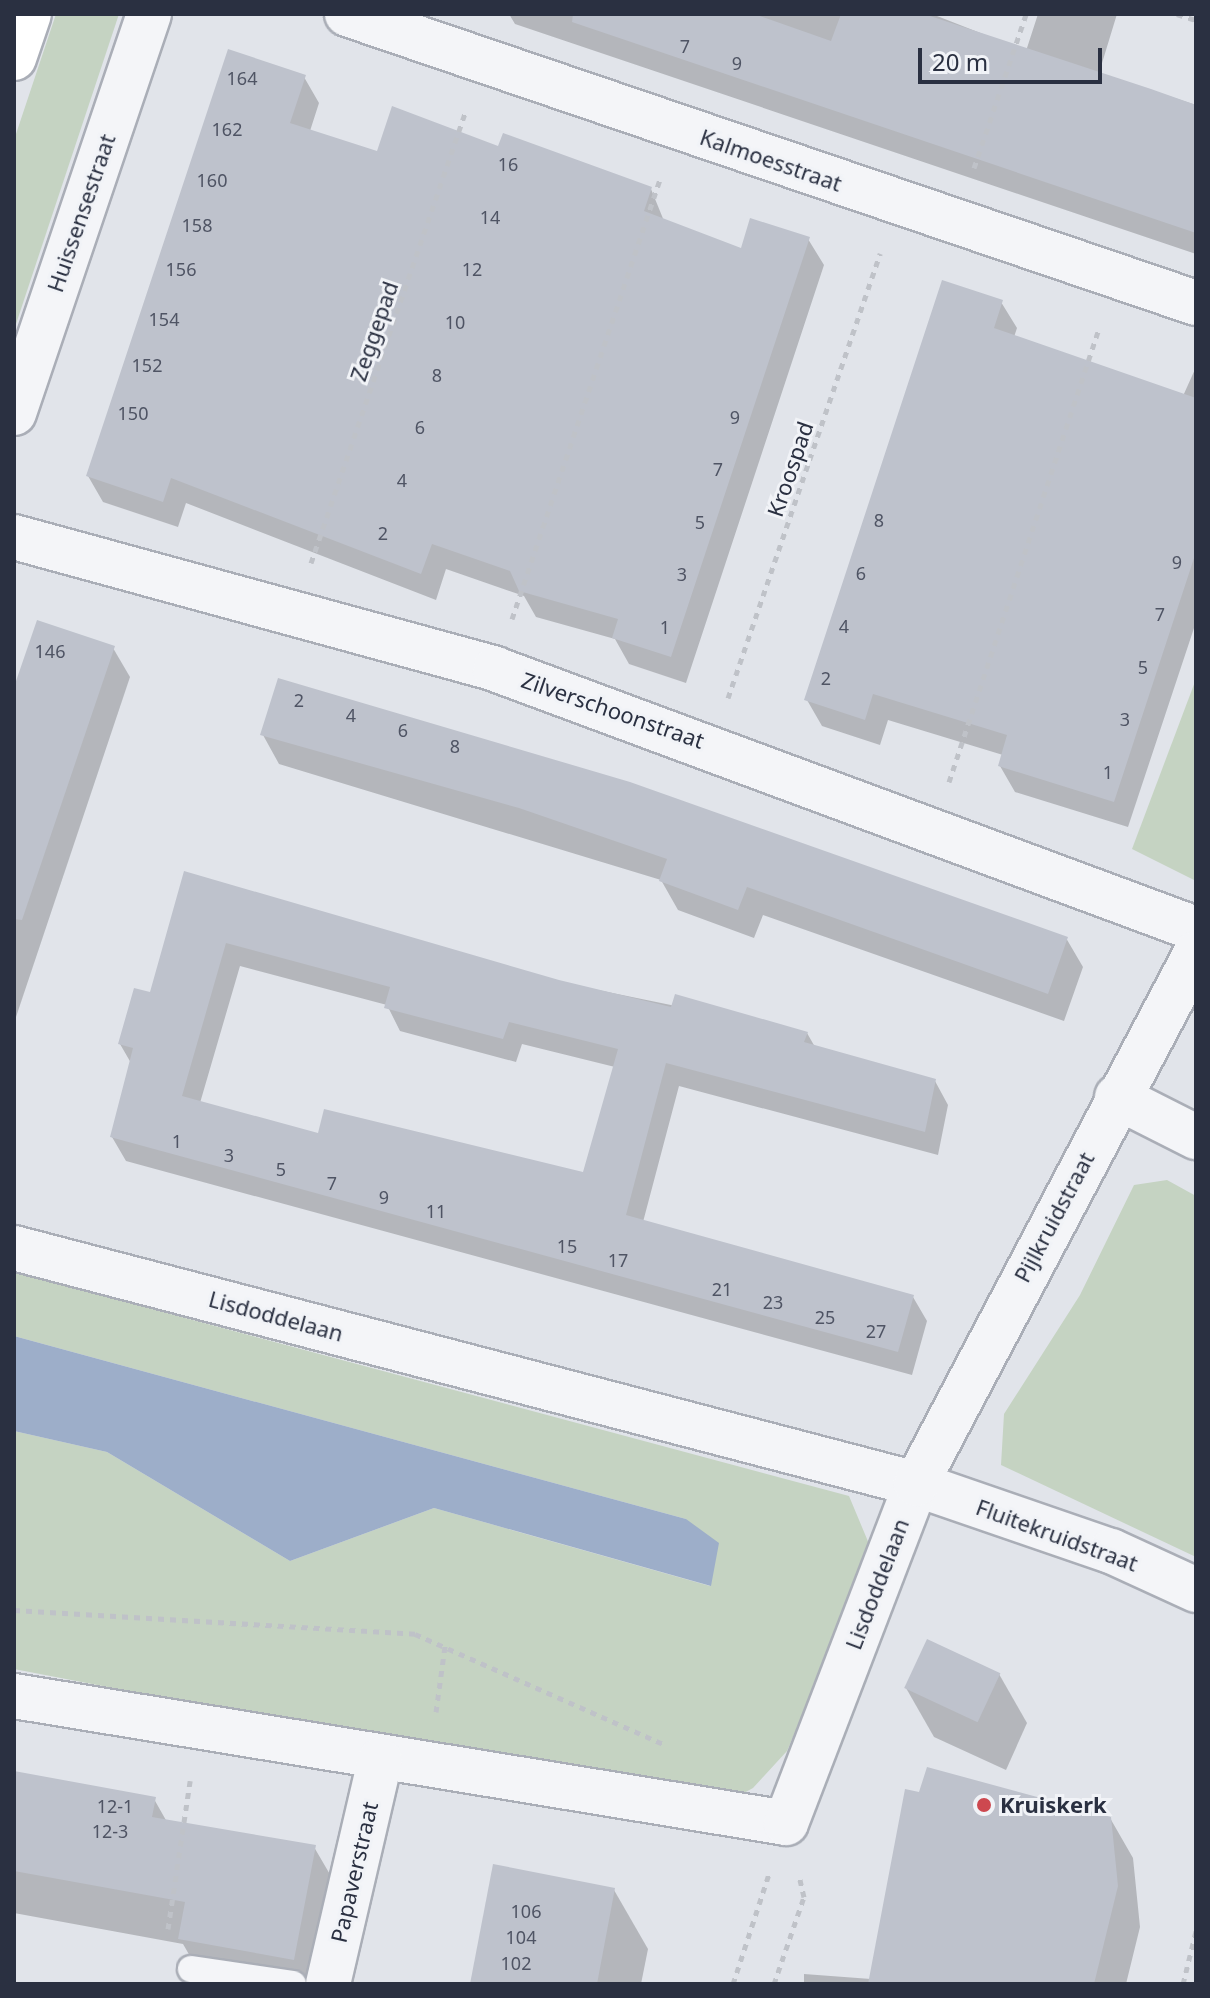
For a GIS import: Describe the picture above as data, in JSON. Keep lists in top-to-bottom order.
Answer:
{
  "streets": {
    "street": [
      "Kalmoesstraat",
      "Huissensestraat",
      "Zilverschoonstraat",
      "Pijlkruidstraat",
      "Lisdoddelaan",
      "Fluitekruidstraat",
      "Papaverstraat"
    ],
    "path": ["Zeggepad", "Kroospad"]
  },
  "crossings": [
    ["Kalmoesstraat", "Zeggepad"],
    ["Kalmoesstraat", "Kroospad"],
    ["Zeggepad", "Zilverschoonstraat"],
    ["Kroospad", "Zilverschoonstraat"],
    ["Pijlkruidstraat", "Lisdoddelaan"],
    ["Pijlkruidstraat", "Fluitekruidstraat"],
    ["Lisdoddelaan", "Fluitekruidstraat"]
  ],
  "places": ["Kruiskerk"],
  "house_numbers": [
    "7",
    "9",
    "164",
    "162",
    "16",
    "160",
    "14",
    "158",
    "156",
    "12",
    "154",
    "10",
    "152",
    "8",
    "150",
    "9",
    "6",
    "7",
    "4",
    "8",
    "5",
    "2",
    "9",
    "6",
    "3",
    "7",
    "4",
    "1",
    "146",
    "5",
    "2",
    "2",
    "4",
    "3",
    "6",
    "8",
    "1",
    "1",
    "3",
    "5",
    "7",
    "9",
    "11",
    "15",
    "17",
    "21",
    "23",
    "25",
    "27",
    "12-1",
    "12-3",
    "106",
    "104",
    "102"
  ],
  "scale_bar": "20 m"
}
